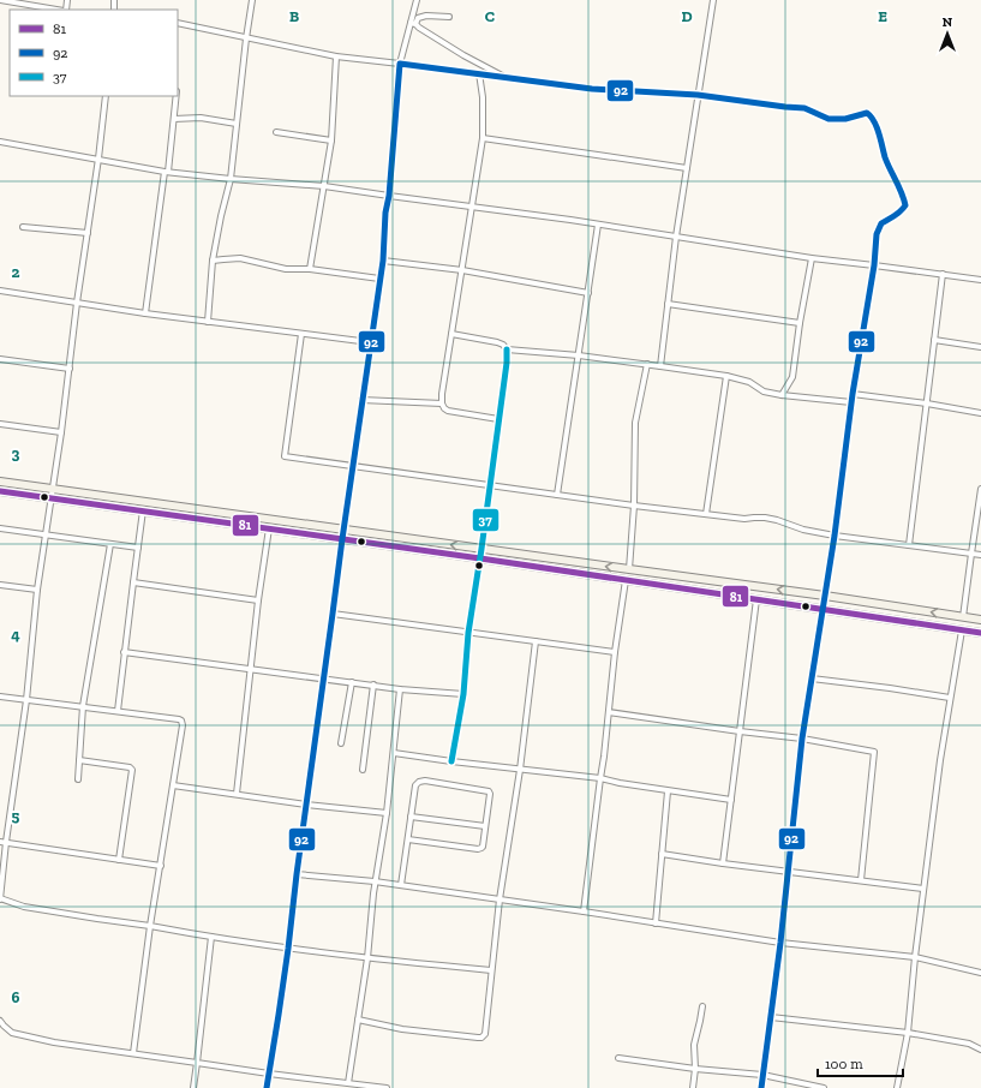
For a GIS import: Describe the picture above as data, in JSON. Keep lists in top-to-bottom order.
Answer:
{
  "lines": ["transit line 92", "transit line 37", "transit line 81"],
  "legend": ["81", "92", "37"],
  "scale_bar": "100 m",
  "north": "top",
  "grid": {
    "columns": [
      "B",
      "C",
      "D",
      "E"
    ],
    "rows": [
      "2",
      "3",
      "4",
      "5",
      "6"
    ]
  }
}
